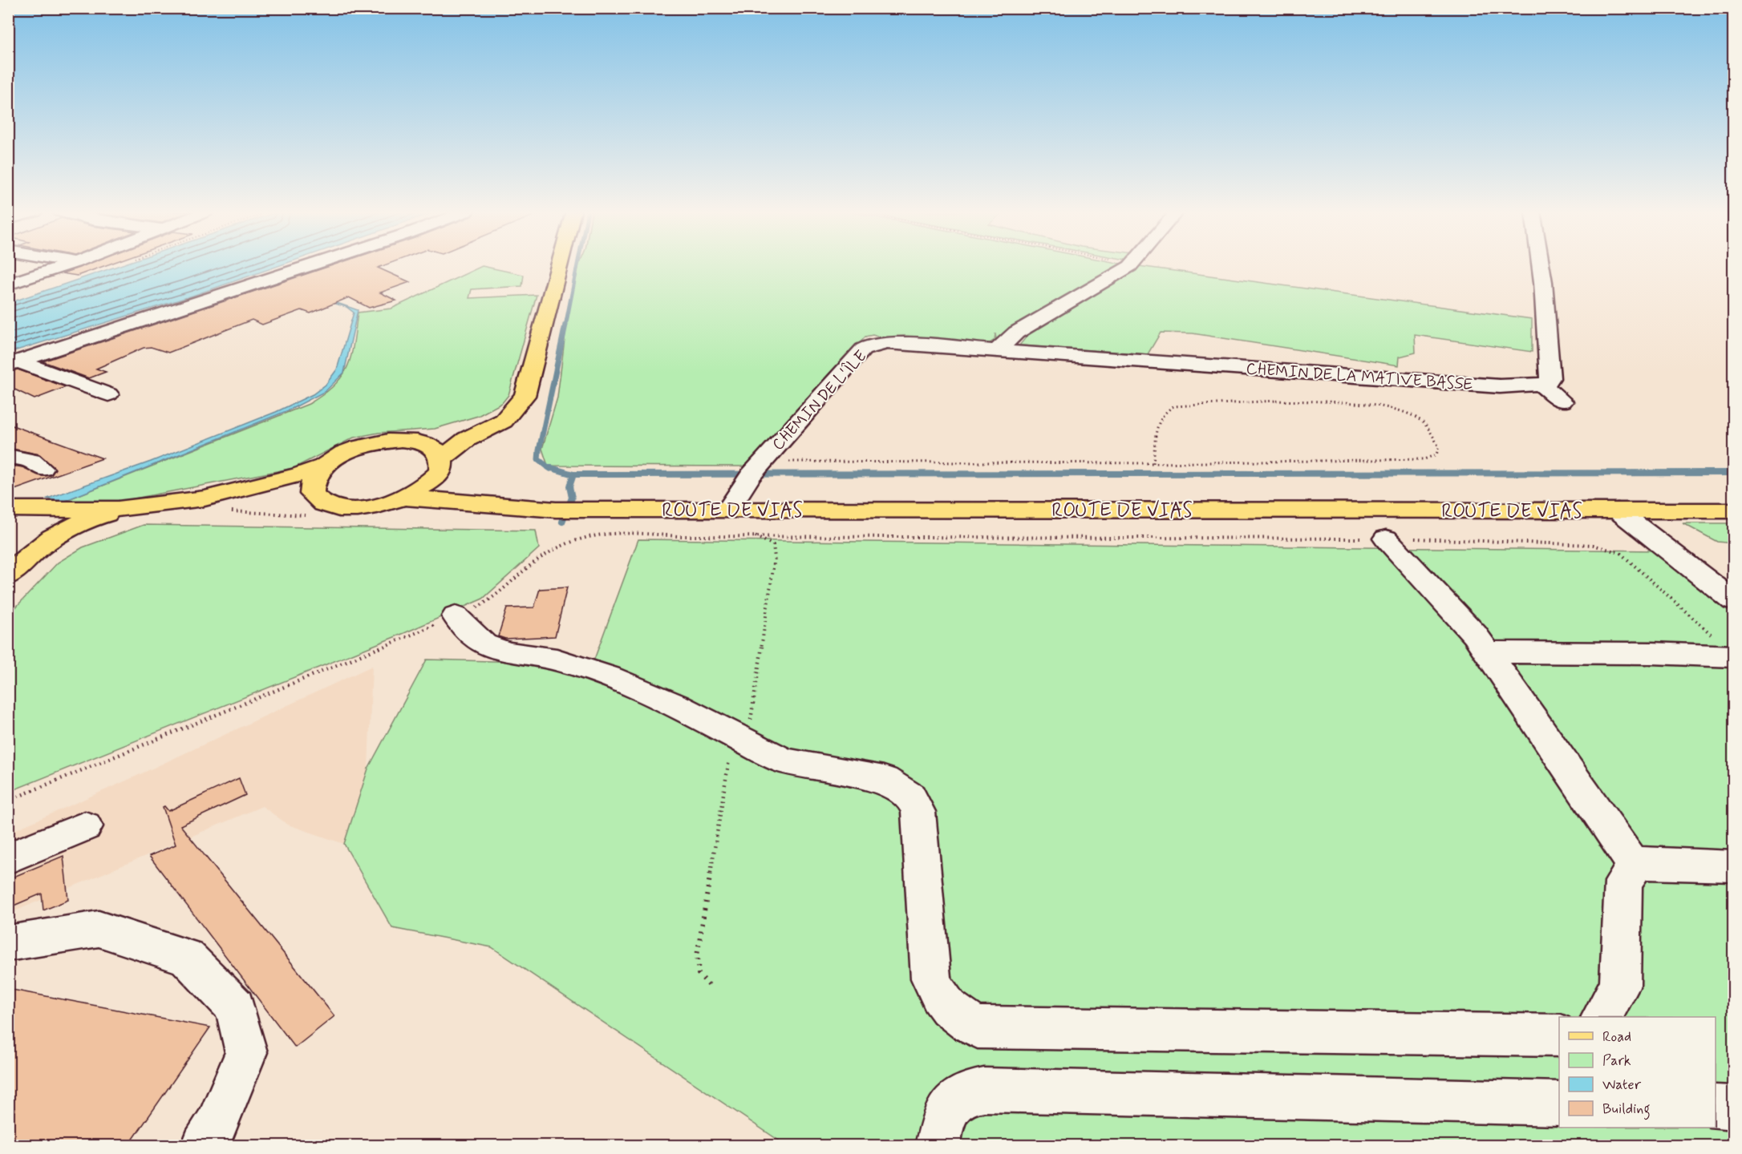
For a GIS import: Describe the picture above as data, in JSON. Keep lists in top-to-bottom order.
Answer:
{
  "streets": {
    "main road": ["ROUTE DE VIAS"],
    "street": ["CHEMIN DE LA MATIVE BASSE", "CHEMIN DE L'ÎLE"]
  },
  "crossings": [
    ["CHEMIN DE LA MATIVE BASSE", "CHEMIN DE L'ÎLE"],
    ["CHEMIN DE L'ÎLE", "ROUTE DE VIAS"]
  ],
  "legend": [
    "Road",
    "Park",
    "Water",
    "Building"
  ]
}
